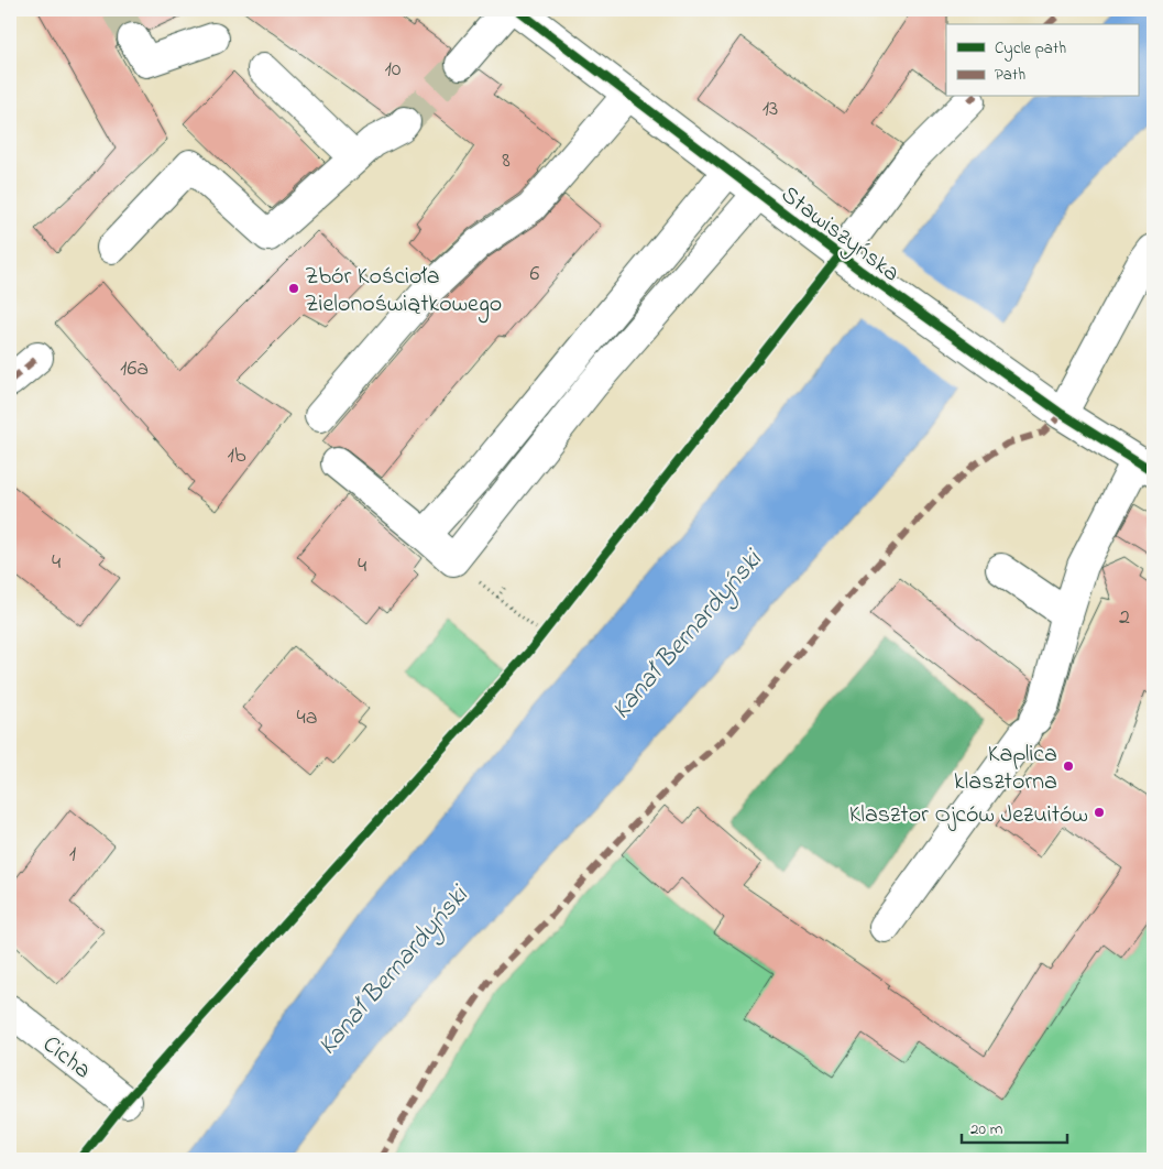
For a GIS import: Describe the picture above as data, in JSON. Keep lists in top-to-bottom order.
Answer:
{
  "streets": {
    "street": ["Stawiszyńska", "Cicha"]
  },
  "water": ["Kanał Bernardyński"],
  "places": ["Zbór Kościoła Zielonoświątkowego", "Kaplica klasztorna", "Klasztor Ojców Jezuitów"],
  "house_numbers": [
    "10",
    "13",
    "8",
    "6",
    "16a",
    "1b",
    "4",
    "4",
    "2",
    "4a",
    "1"
  ],
  "legend": ["Cycle path", "Path"],
  "scale_bar": "20 m"
}
